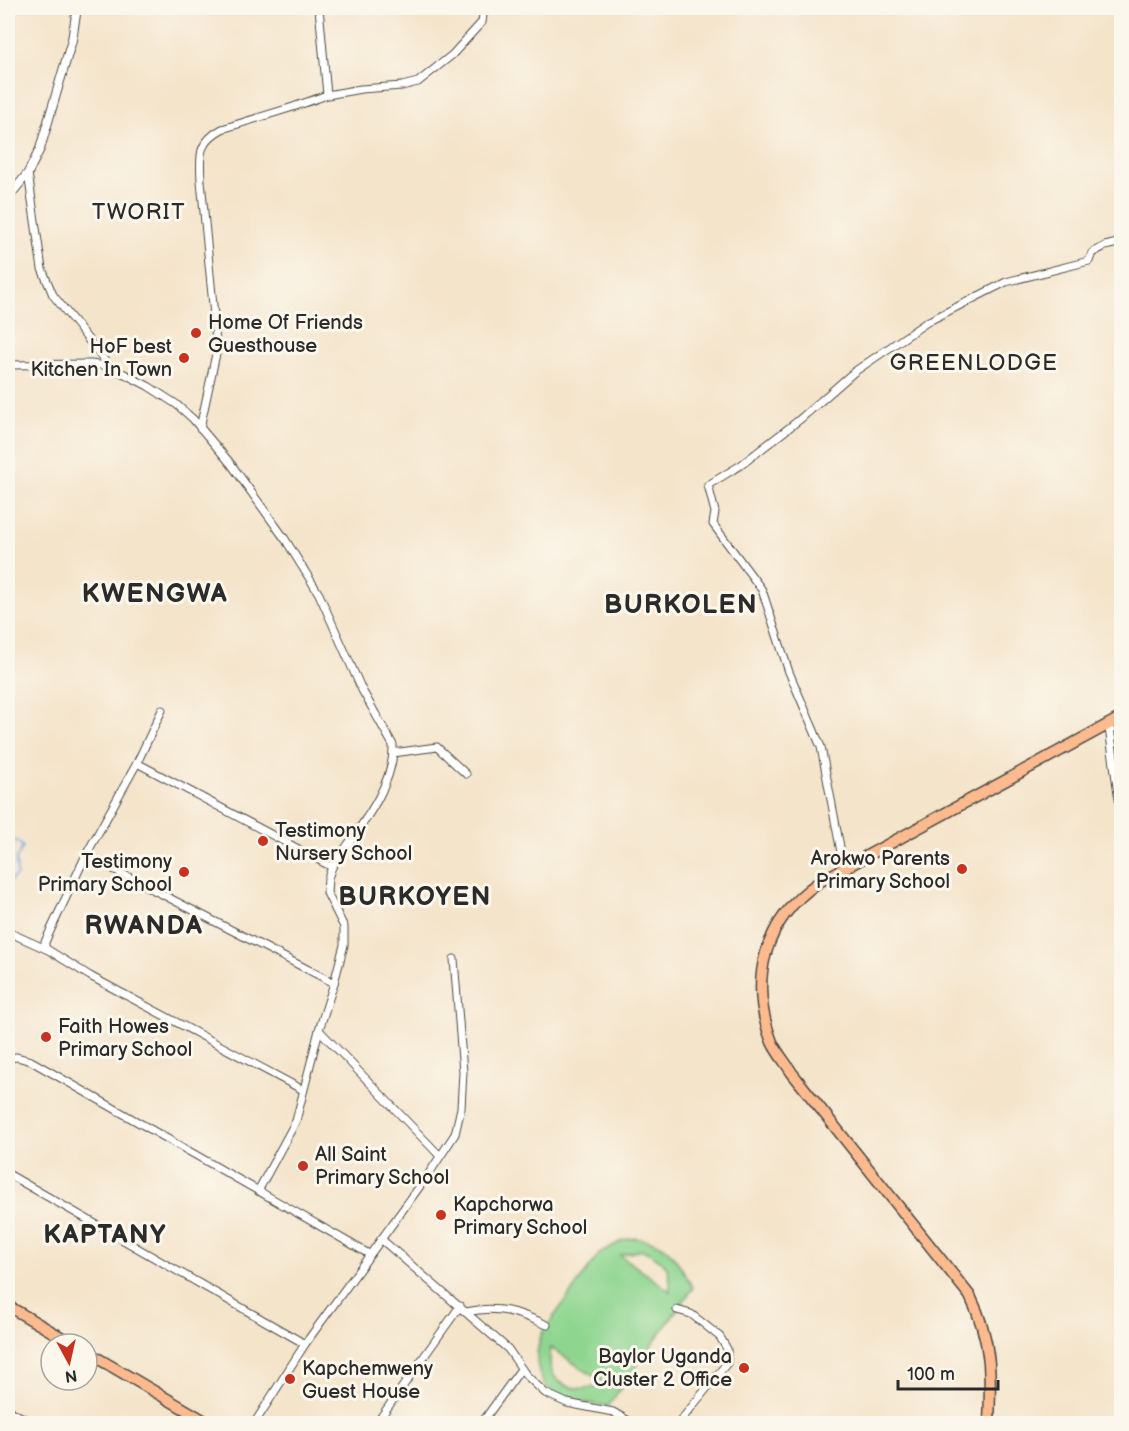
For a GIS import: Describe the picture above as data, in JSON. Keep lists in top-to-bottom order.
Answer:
{
  "districts": [
    "TWORIT",
    "GREENLODGE",
    "KWENGWA",
    "BURKOLEN",
    "BURKOYEN",
    "RWANDA",
    "KAPTANY"
  ],
  "places": [
    "Home Of Friends Guesthouse",
    "HoF best Kitchen In Town",
    "Testimony Nursery School",
    "Arokwo Parents Primary School",
    "Testimony Primary School",
    "Faith Howes Primary School",
    "All Saint Primary School",
    "Kapchorwa Primary School",
    "Baylor Uganda Cluster 2 Office",
    "Kapchemweny Guest House"
  ],
  "scale_bar": "100 m",
  "north": "bottom"
}
